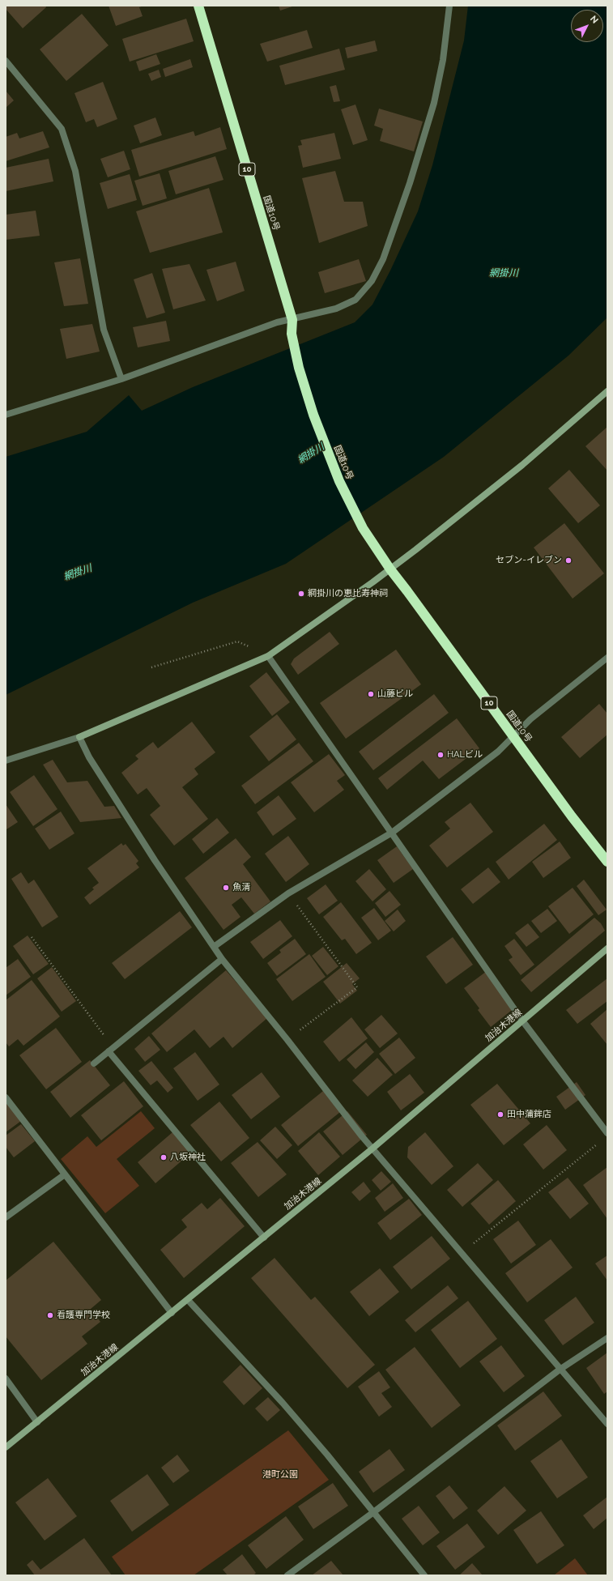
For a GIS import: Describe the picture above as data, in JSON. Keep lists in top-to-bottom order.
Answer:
{
  "streets": {
    "highway": ["10", "国道10号"],
    "main road": ["加治木港線"]
  },
  "water": ["網掛川"],
  "parks": ["港町公園"],
  "places": [
    "セブン-イレブン",
    "網掛川の恵比寿神祠",
    "山藤ビル",
    "HALビル",
    "魚清",
    "田中蒲鉾店",
    "八坂神社",
    "看護専門学校"
  ],
  "north": "top right"
}
